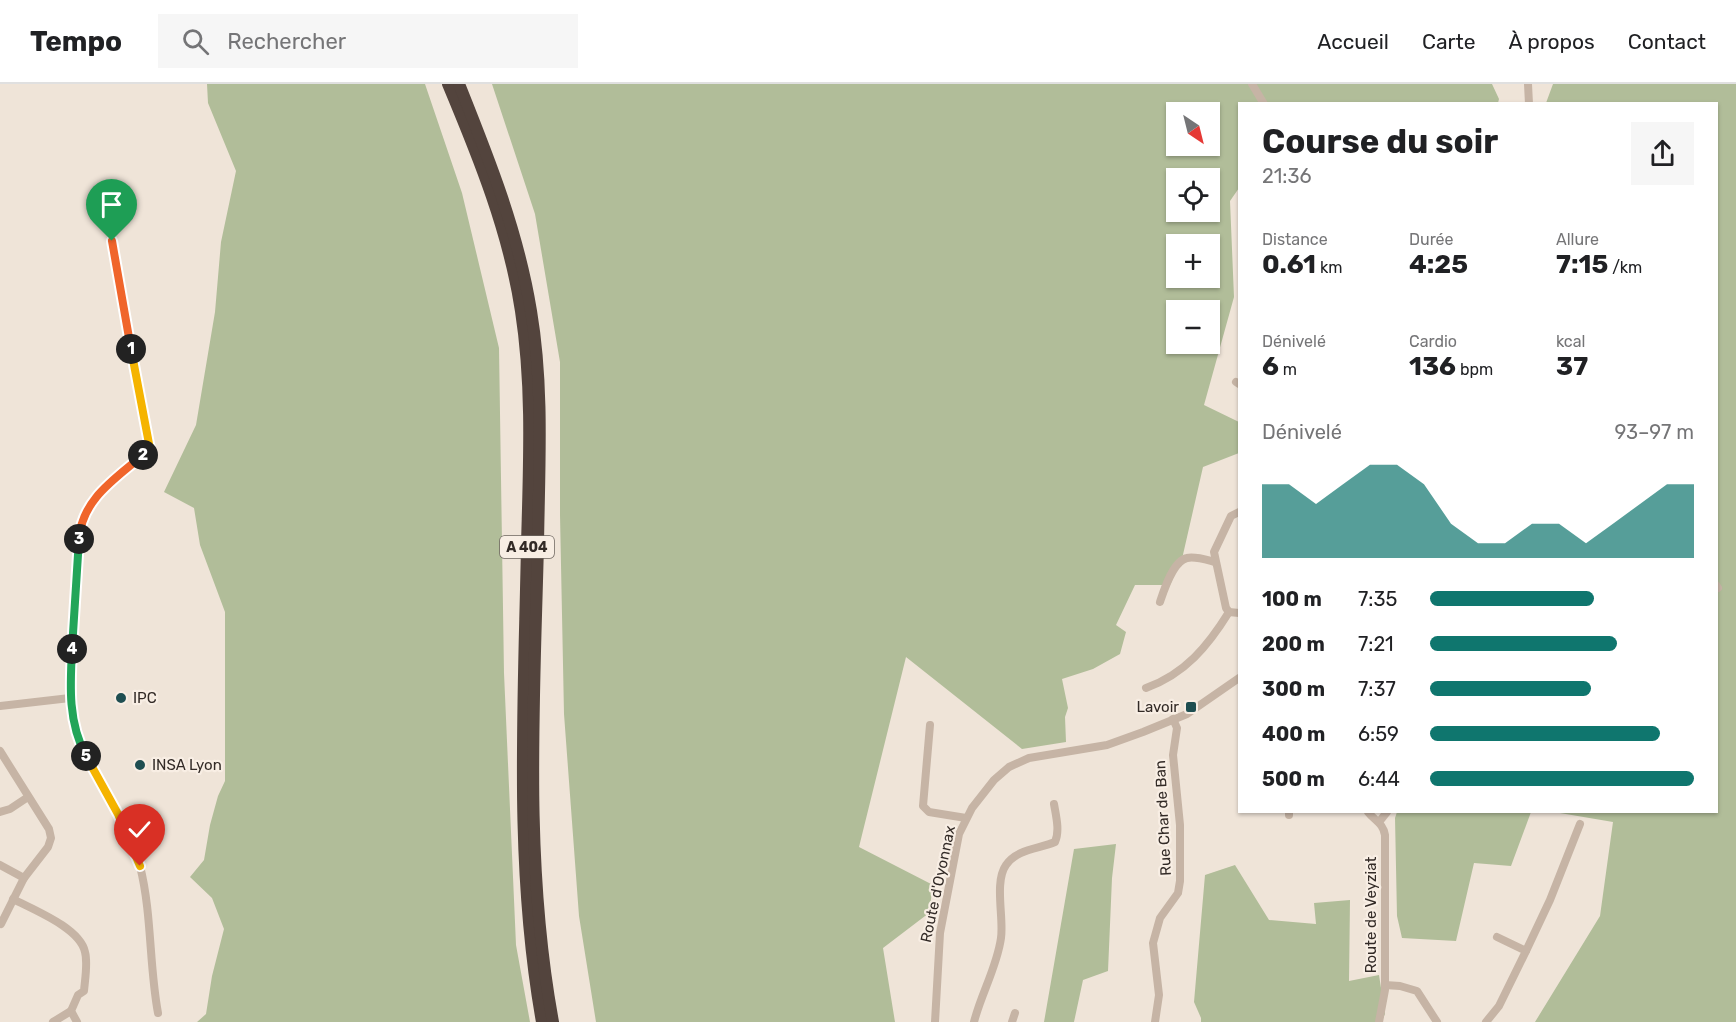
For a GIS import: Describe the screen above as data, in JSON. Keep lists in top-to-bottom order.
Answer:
{
  "streets": {
    "highway": ["A 404"],
    "street": ["Rue Char de Ban", "Route d'Oyonnax", "Route de Veyziat"]
  },
  "crossings": [
    ["Rue Char de Ban", "Route d'Oyonnax"]
  ],
  "places": {
    "other": ["IPC", "INSA Lyon"],
    "transit": ["Lavoir"]
  },
  "north": "bottom right",
  "page": {
    "header": "Tempo",
    "search": "Rechercher",
    "nav": [
      "Accueil",
      "Carte",
      "À propos",
      "Contact"
    ],
    "map_buttons": ["+", "−"],
    "heading": ["Course du soir", "21:36"],
    "stats": [
      ["Distance", "0.61 km"],
      ["Durée", "4:25"],
      ["Allure", "7:15 /km"],
      ["Dénivelé", "6 m"],
      ["Cardio", "136 bpm"],
      ["kcal", "37"]
    ],
    "pins": [
      "1",
      "2",
      "3",
      "4",
      "5"
    ],
    "chart": ["Dénivelé", "93–97 m"],
    "list": [
      {
        "name": "100 m",
        "note": "7:35"
      },
      {
        "name": "200 m",
        "note": "7:21"
      },
      {
        "name": "300 m",
        "note": "7:37"
      },
      {
        "name": "400 m",
        "note": "6:59"
      },
      {
        "name": "500 m",
        "note": "6:44"
      }
    ]
  }
}
